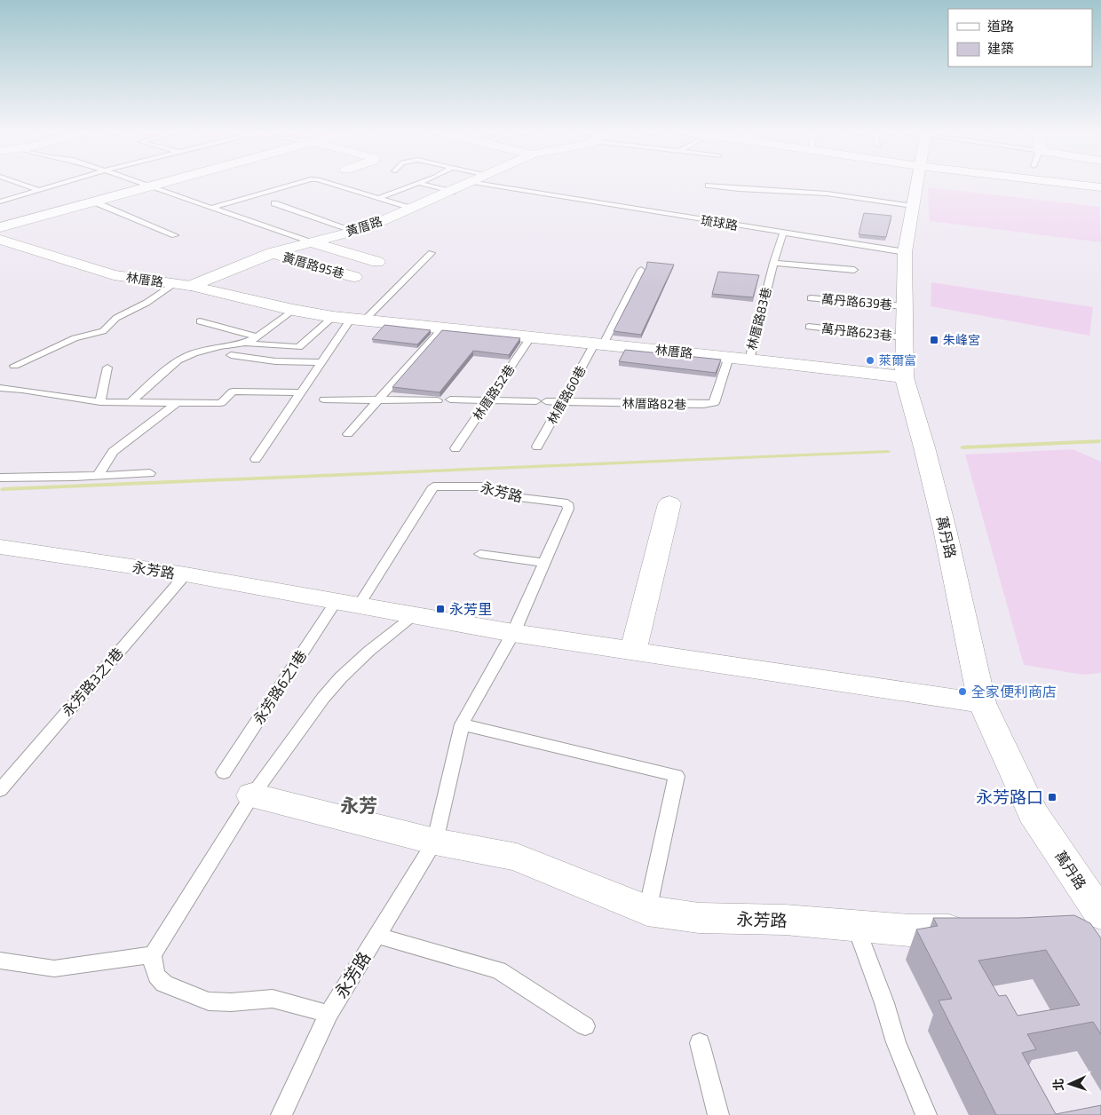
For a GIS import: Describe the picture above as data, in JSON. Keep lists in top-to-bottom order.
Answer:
{
  "streets": {
    "street": [
      "黃厝路",
      "黃厝路95巷",
      "林厝路",
      "永芳路",
      "萬丹路"
    ],
    "lane": [
      "琉球路",
      "萬丹路639巷",
      "林厝路83巷",
      "萬丹路623巷",
      "林厝路52巷",
      "林厝路60巷",
      "林厝路82巷",
      "永芳路3之1巷",
      "永芳路6之1巷"
    ]
  },
  "crossings": [
    ["琉球路", "萬丹路"],
    ["黃厝路", "黃厝路95巷"],
    ["黃厝路", "林厝路"],
    ["林厝路", "林厝路83巷"],
    ["林厝路", "林厝路52巷"],
    ["林厝路", "林厝路60巷"],
    ["林厝路", "林厝路82巷"],
    ["林厝路", "萬丹路"],
    ["萬丹路639巷", "萬丹路"],
    ["萬丹路623巷", "萬丹路"],
    ["林厝路60巷", "林厝路82巷"],
    ["永芳路", "萬丹路"],
    ["永芳路", "永芳路3之1巷"],
    ["永芳路", "永芳路6之1巷"]
  ],
  "districts": ["永芳"],
  "places": {
    "transit": ["朱峰宮", "永芳里", "永芳路口"],
    "other": ["萊爾富", "全家便利商店"]
  },
  "legend": ["道路", "建築"],
  "north": "left"
}
